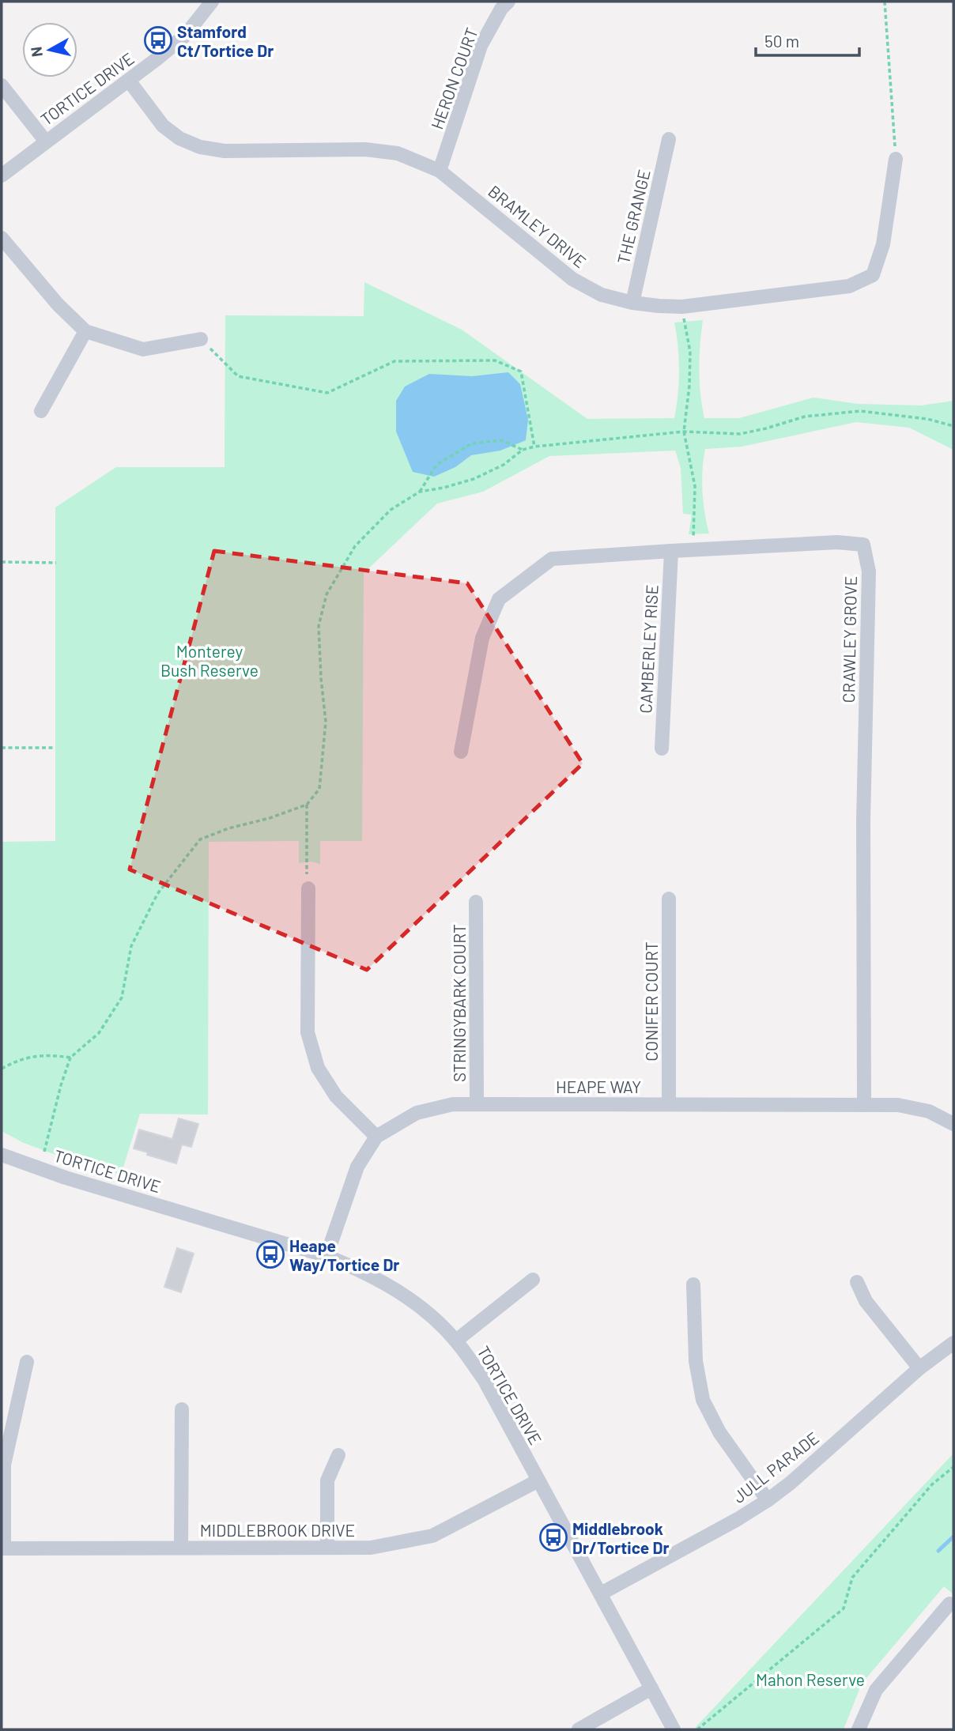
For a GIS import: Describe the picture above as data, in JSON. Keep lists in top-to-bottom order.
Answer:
{
  "streets": {
    "street": [
      "HERON COURT",
      "TORTICE DRIVE",
      "THE GRANGE",
      "BRAMLEY DRIVE",
      "CRAWLEY GROVE",
      "CAMBERLEY RISE",
      "CONIFER COURT",
      "STRINGYBARK COURT",
      "HEAPE WAY",
      "JULL PARADE",
      "MIDDLEBROOK DRIVE"
    ]
  },
  "crossings": [
    ["HERON COURT", "BRAMLEY DRIVE"],
    ["TORTICE DRIVE", "BRAMLEY DRIVE"],
    ["TORTICE DRIVE", "HEAPE WAY"],
    ["TORTICE DRIVE", "JULL PARADE"],
    ["TORTICE DRIVE", "MIDDLEBROOK DRIVE"],
    ["THE GRANGE", "BRAMLEY DRIVE"],
    ["CRAWLEY GROVE", "CAMBERLEY RISE"],
    ["CRAWLEY GROVE", "HEAPE WAY"],
    ["CONIFER COURT", "HEAPE WAY"],
    ["STRINGYBARK COURT", "HEAPE WAY"]
  ],
  "parks": ["Monterey Bush Reserve", "Mahon Reserve"],
  "places": {
    "bus stop": ["Stamford Ct/Tortice Dr", "Heape Way/Tortice Dr", "Middlebrook Dr/Tortice Dr"]
  },
  "scale_bar": "50 m",
  "north": "left"
}
